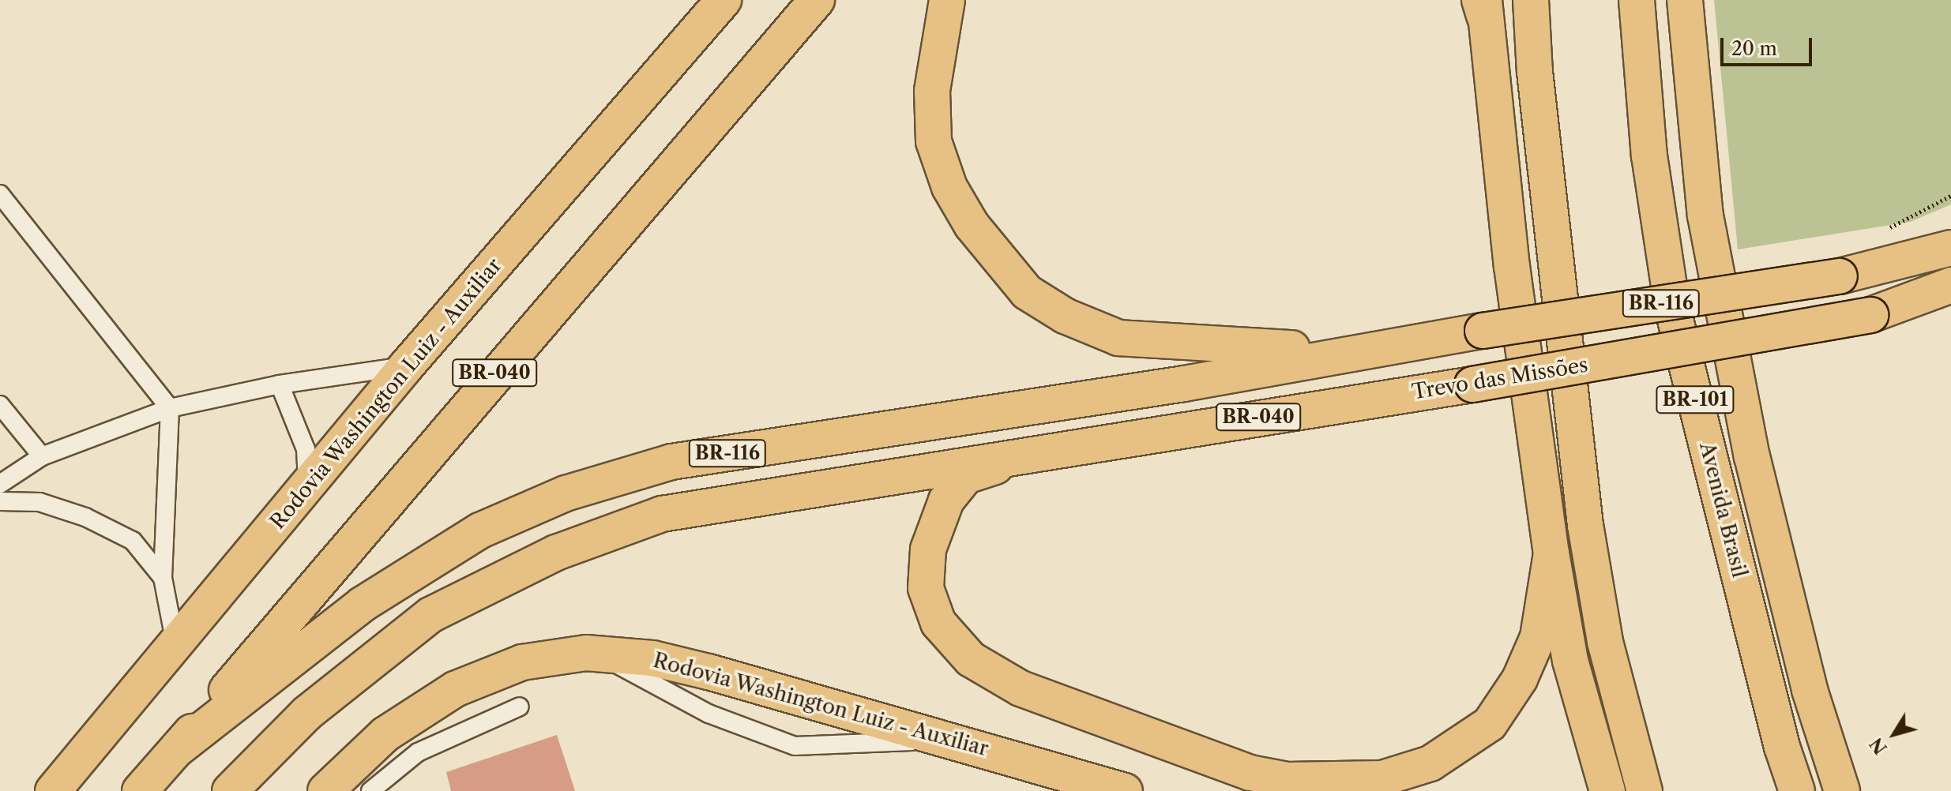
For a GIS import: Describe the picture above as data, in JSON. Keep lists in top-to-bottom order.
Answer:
{
  "streets": {
    "highway": [
      "BR-116",
      "BR-040",
      "Trevo das Missões",
      "Rodovia Washington Luiz - Auxiliar",
      "BR-101",
      "Avenida Brasil"
    ]
  },
  "crossings": [
    ["BR-116", "BR-040"],
    ["BR-040", "Trevo das Missões"]
  ],
  "scale_bar": "20 m",
  "north": "bottom left"
}
